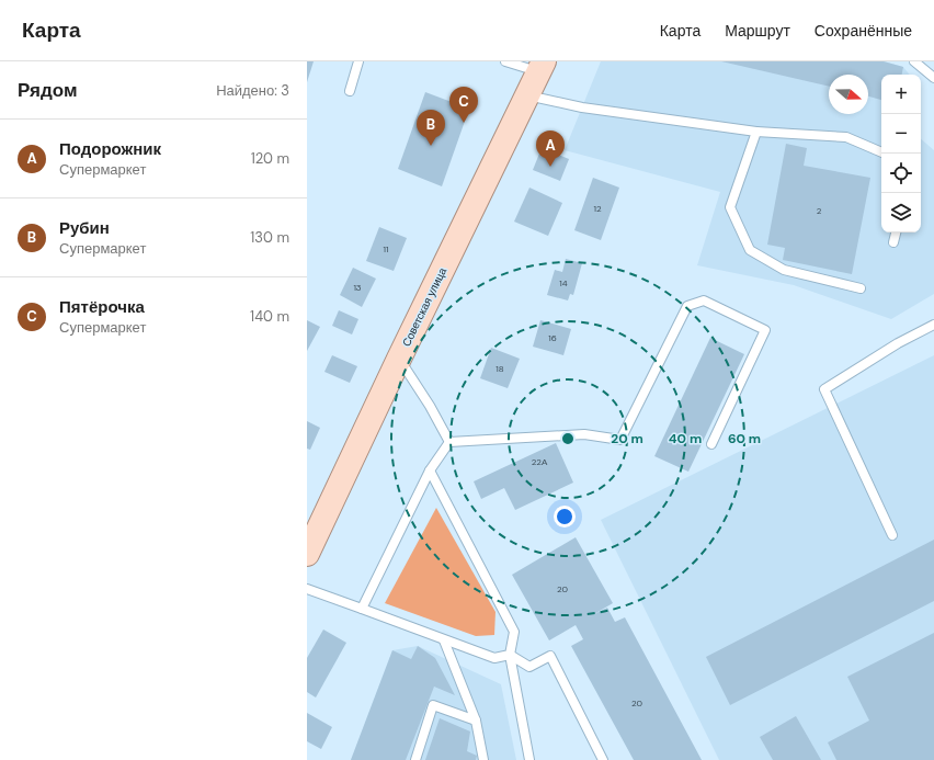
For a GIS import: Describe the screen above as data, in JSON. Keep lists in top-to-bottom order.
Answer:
{
  "streets": {
    "main road": ["Советская улица"]
  },
  "house_numbers": [
    "12",
    "2",
    "11",
    "14",
    "13",
    "16",
    "18",
    "22А",
    "20",
    "20"
  ],
  "north": "right",
  "page": {
    "header": "Карта",
    "nav": ["Карта", "Маршрут", "Сохранённые"],
    "heading": ["Рядом", "Найдено: 3"],
    "map_buttons": ["+", "−"],
    "pins": ["C", "B", "A"],
    "list": [
      {
        "mark": "A",
        "name": "Подорожник",
        "note": "Супермаркет",
        "value": "120 m"
      },
      {
        "mark": "B",
        "name": "Рубин",
        "note": "Супермаркет",
        "value": "130 m"
      },
      {
        "mark": "C",
        "name": "Пятёрочка",
        "note": "Супермаркет",
        "value": "140 m"
      }
    ]
  },
  "rings": ["20 m", "40 m", "60 m"]
}
